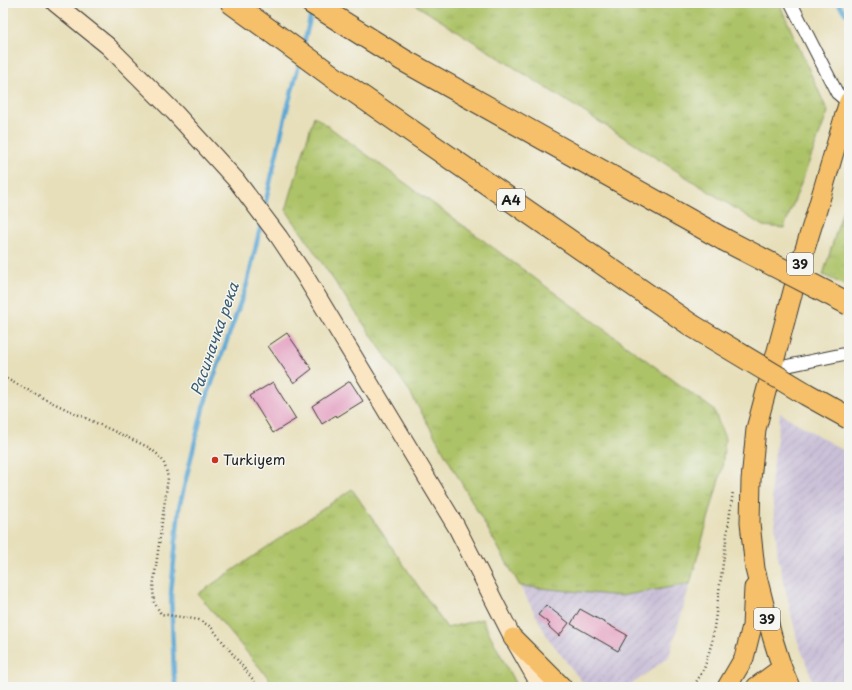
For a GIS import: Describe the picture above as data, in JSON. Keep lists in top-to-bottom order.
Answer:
{
  "streets": {
    "highway": ["A4"],
    "main road": ["39"]
  },
  "water": ["Расиначка река"],
  "places": ["Turkiyem"]
}
